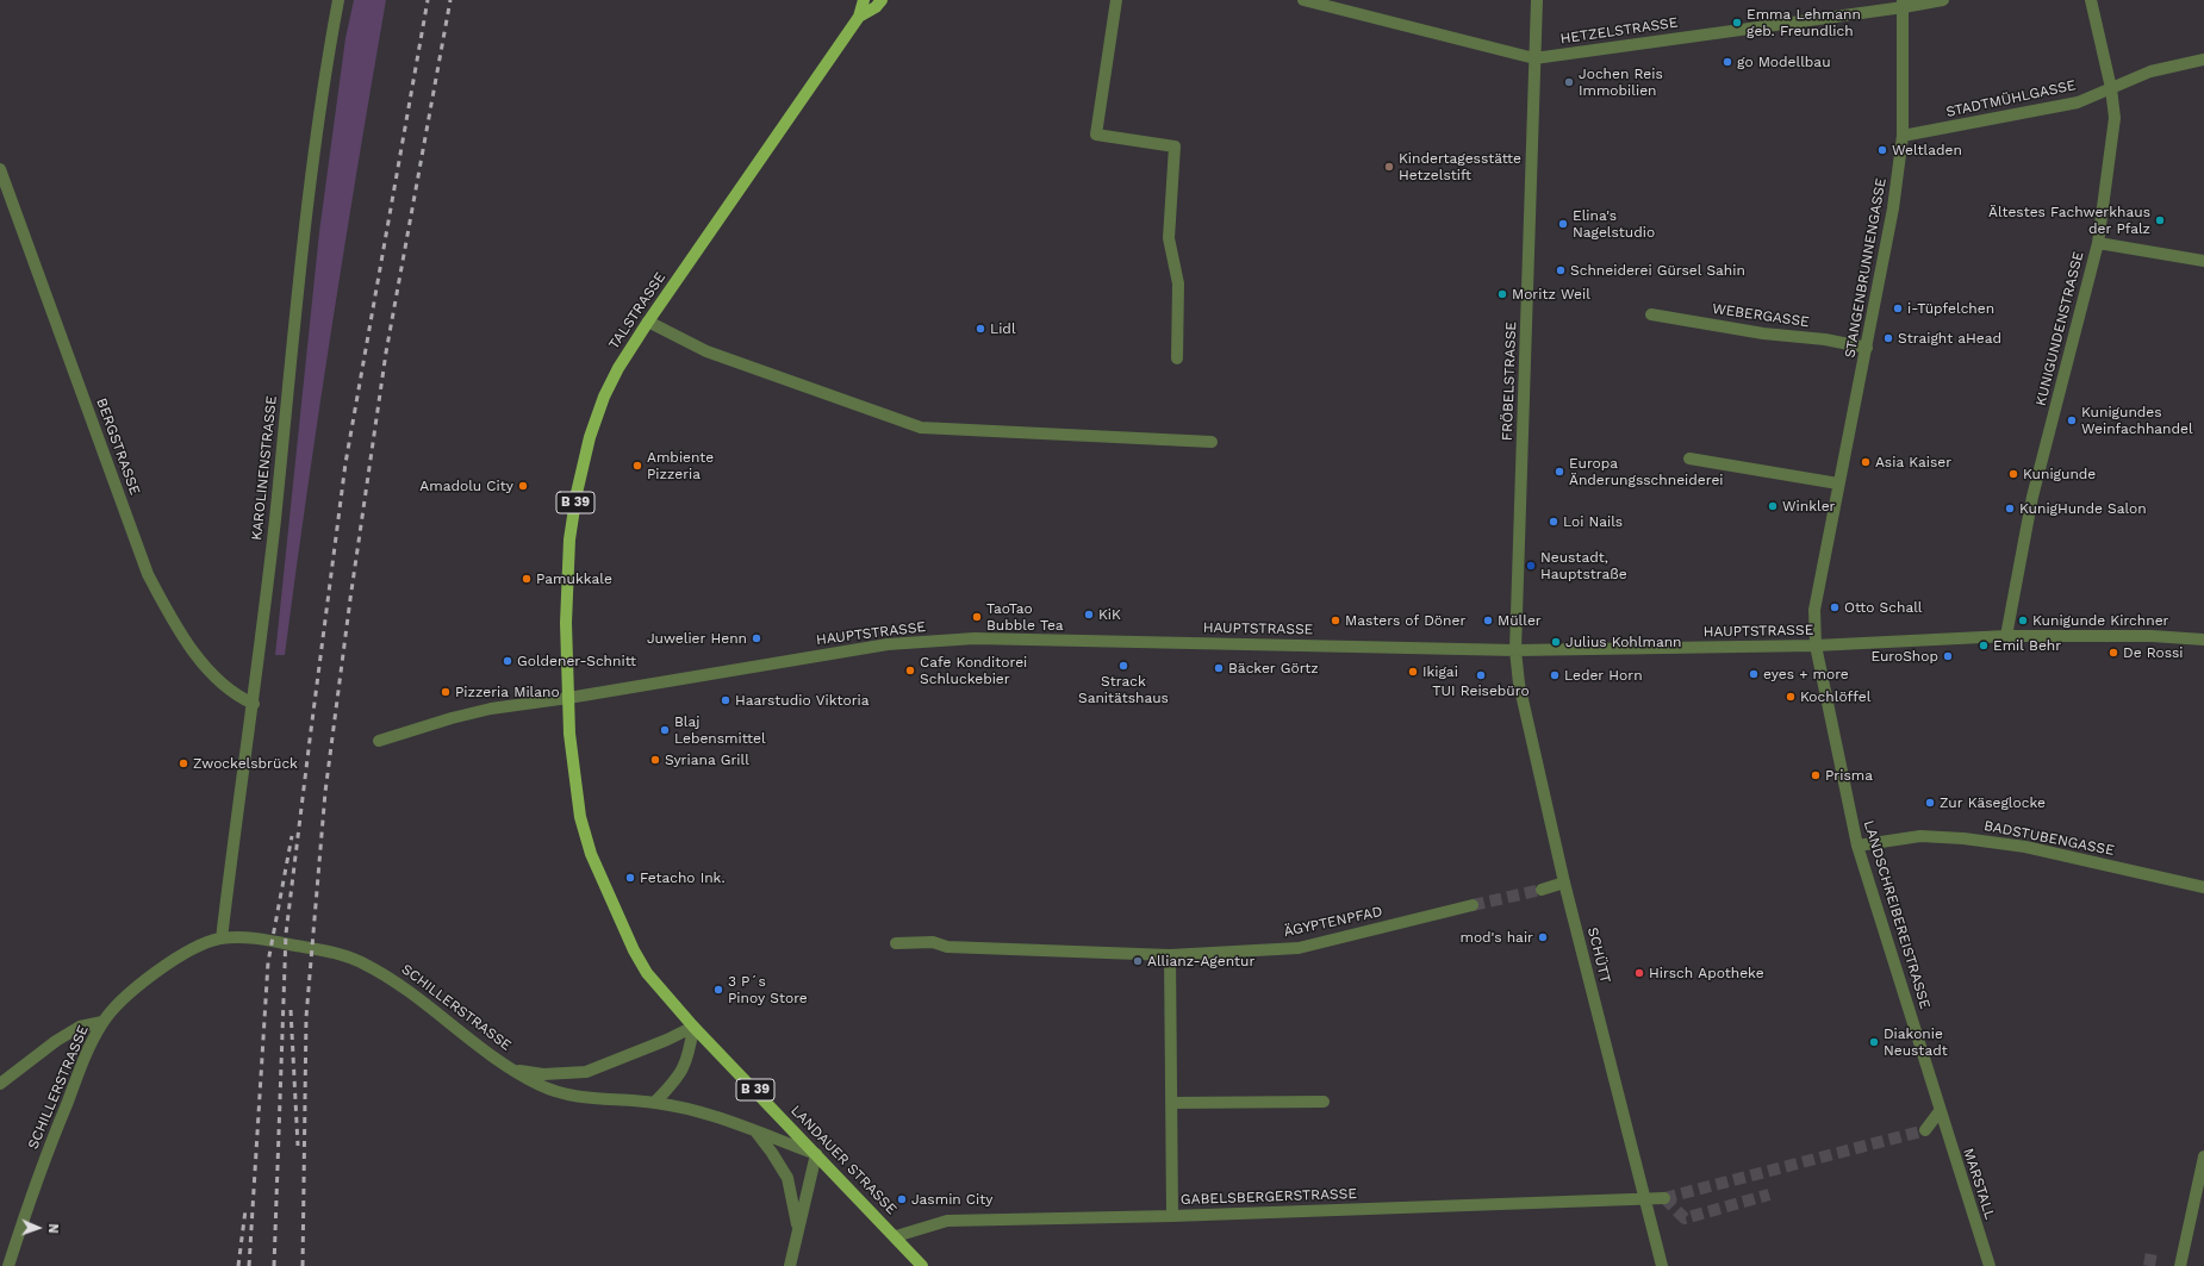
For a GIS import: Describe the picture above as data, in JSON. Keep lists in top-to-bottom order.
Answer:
{
  "streets": {
    "main road": ["TALSTRASSE", "B 39", "LANDAUER STRASSE"],
    "street": [
      "HETZELSTRASSE",
      "STADTMÜHLGASSE",
      "STANGENBRUNNENGASSE",
      "WEBERGASSE",
      "KUNIGUNDENSTRASSE",
      "FRÖBELSTRASSE",
      "BERGSTRASSE",
      "KAROLINENSTRASSE",
      "HAUPTSTRASSE",
      "BADSTUBENGASSE",
      "LANDSCHREIBEREISTRASSE",
      "ÄGYPTENPFAD",
      "SCHÜTT",
      "SCHILLERSTRASSE",
      "MARSTALL",
      "GABELSBERGERSTRASSE"
    ]
  },
  "crossings": [
    ["HETZELSTRASSE", "STANGENBRUNNENGASSE"],
    ["HETZELSTRASSE", "FRÖBELSTRASSE"],
    ["STADTMÜHLGASSE", "STANGENBRUNNENGASSE"],
    ["STADTMÜHLGASSE", "KUNIGUNDENSTRASSE"],
    ["STANGENBRUNNENGASSE", "WEBERGASSE"],
    ["STANGENBRUNNENGASSE", "HAUPTSTRASSE"],
    ["STANGENBRUNNENGASSE", "LANDSCHREIBEREISTRASSE"],
    ["TALSTRASSE", "B 39"],
    ["TALSTRASSE", "HAUPTSTRASSE"],
    ["TALSTRASSE", "LANDAUER STRASSE"],
    ["KUNIGUNDENSTRASSE", "HAUPTSTRASSE"],
    ["FRÖBELSTRASSE", "HAUPTSTRASSE"],
    ["FRÖBELSTRASSE", "SCHÜTT"],
    ["BERGSTRASSE", "KAROLINENSTRASSE"],
    ["KAROLINENSTRASSE", "SCHILLERSTRASSE"],
    ["HAUPTSTRASSE", "LANDSCHREIBEREISTRASSE"],
    ["HAUPTSTRASSE", "SCHÜTT"],
    ["HAUPTSTRASSE", "LANDAUER STRASSE"],
    ["BADSTUBENGASSE", "LANDSCHREIBEREISTRASSE"],
    ["LANDSCHREIBEREISTRASSE", "MARSTALL"],
    ["SCHÜTT", "GABELSBERGERSTRASSE"],
    ["SCHILLERSTRASSE", "LANDAUER STRASSE"],
    ["LANDAUER STRASSE", "GABELSBERGERSTRASSE"]
  ],
  "places": [
    "Emma Lehmann geb. Freundlich",
    "go Modellbau",
    "Jochen Reis Immobilien",
    "Weltladen",
    "Kindertagesstätte Hetzelstift",
    "Ältestes Fachwerkhaus der Pfalz",
    "Elina's Nagelstudio",
    "Schneiderei Gürsel Sahin",
    "Moritz Weil",
    "i-Tüpfelchen",
    "Lidl",
    "Straight aHead",
    "Kunigundes Weinfachhandel",
    "Asia Kaiser",
    "Ambiente Pizzeria",
    "Europa Änderungsschneiderei",
    "Kunigunde",
    "Amadolu City",
    "Winkler",
    "KunigHunde Salon",
    "Loi Nails",
    "Neustadt, Hauptstraße",
    "Pamukkale",
    "Otto Schall",
    "KiK",
    "TaoTao Bubble Tea",
    "Masters of Döner",
    "Müller",
    "Kunigunde Kirchner",
    "Juwelier Henn",
    "Julius Kohlmann",
    "Emil Behr",
    "De Rossi",
    "EuroShop",
    "Goldener-Schnitt",
    "Strack Sanitätshaus",
    "Bäcker Görtz",
    "Cafe Konditorei Schluckebier",
    "Ikigai",
    "eyes + more",
    "TUI Reisebüro",
    "Leder Horn",
    "Pizzeria Milano",
    "Kochlöffel",
    "Haarstudio Viktoria",
    "Blaj Lebensmittel",
    "Syriana Grill",
    "Zwockelsbrück",
    "Prisma",
    "Zur Käseglocke",
    "Fetacho Ink.",
    "mod's hair",
    "Allianz-Agentur",
    "Hirsch Apotheke",
    "3 P´s Pinoy Store",
    "Diakonie Neustadt",
    "Jasmin City"
  ],
  "north": "right"
}
